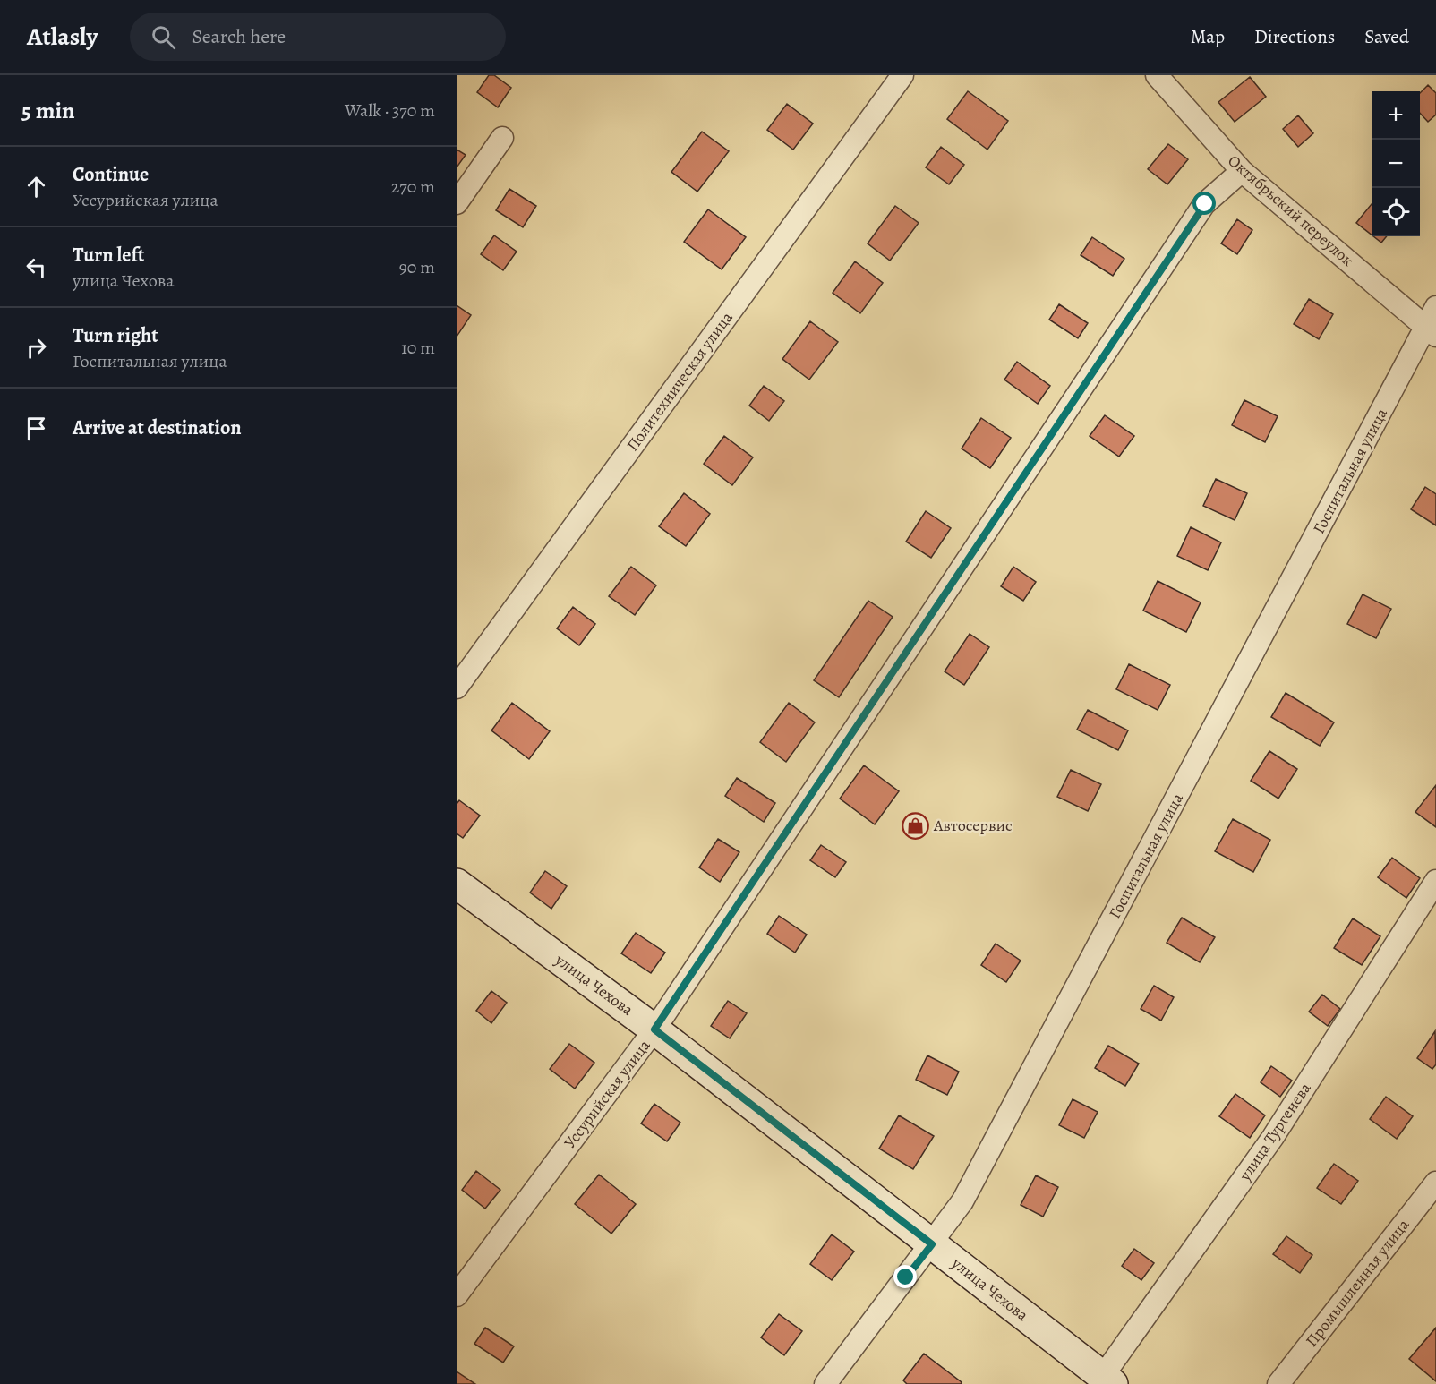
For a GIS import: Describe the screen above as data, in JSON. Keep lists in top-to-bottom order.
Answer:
{
  "streets": {
    "main road": ["улица Чехова"],
    "street": [
      "Октябрьский переулок",
      "Политехническая улица",
      "Госпитальная улица",
      "Уссурийская улица",
      "улица Тургенева",
      "Промышленная улица"
    ]
  },
  "crossings": [
    ["Октябрьский переулок", "Госпитальная улица"],
    ["Октябрьский переулок", "Уссурийская улица"],
    ["Госпитальная улица", "улица Чехова"],
    ["улица Чехова", "Уссурийская улица"],
    ["улица Чехова", "улица Тургенева"]
  ],
  "places": {
    "shop": ["Автосервис"]
  },
  "page": {
    "header": "Atlasly",
    "search": "Search here",
    "nav": ["Map", "Directions", "Saved"],
    "heading": ["5 min", "Walk · 370 m"],
    "map_buttons": ["+", "−"],
    "list": [
      ["Continue", "Уссурийская улица", "270 m"],
      ["Turn left", "улица Чехова", "90 m"],
      ["Turn right", "Госпитальная улица", "10 m"],
      "Arrive at destination"
    ]
  }
}
